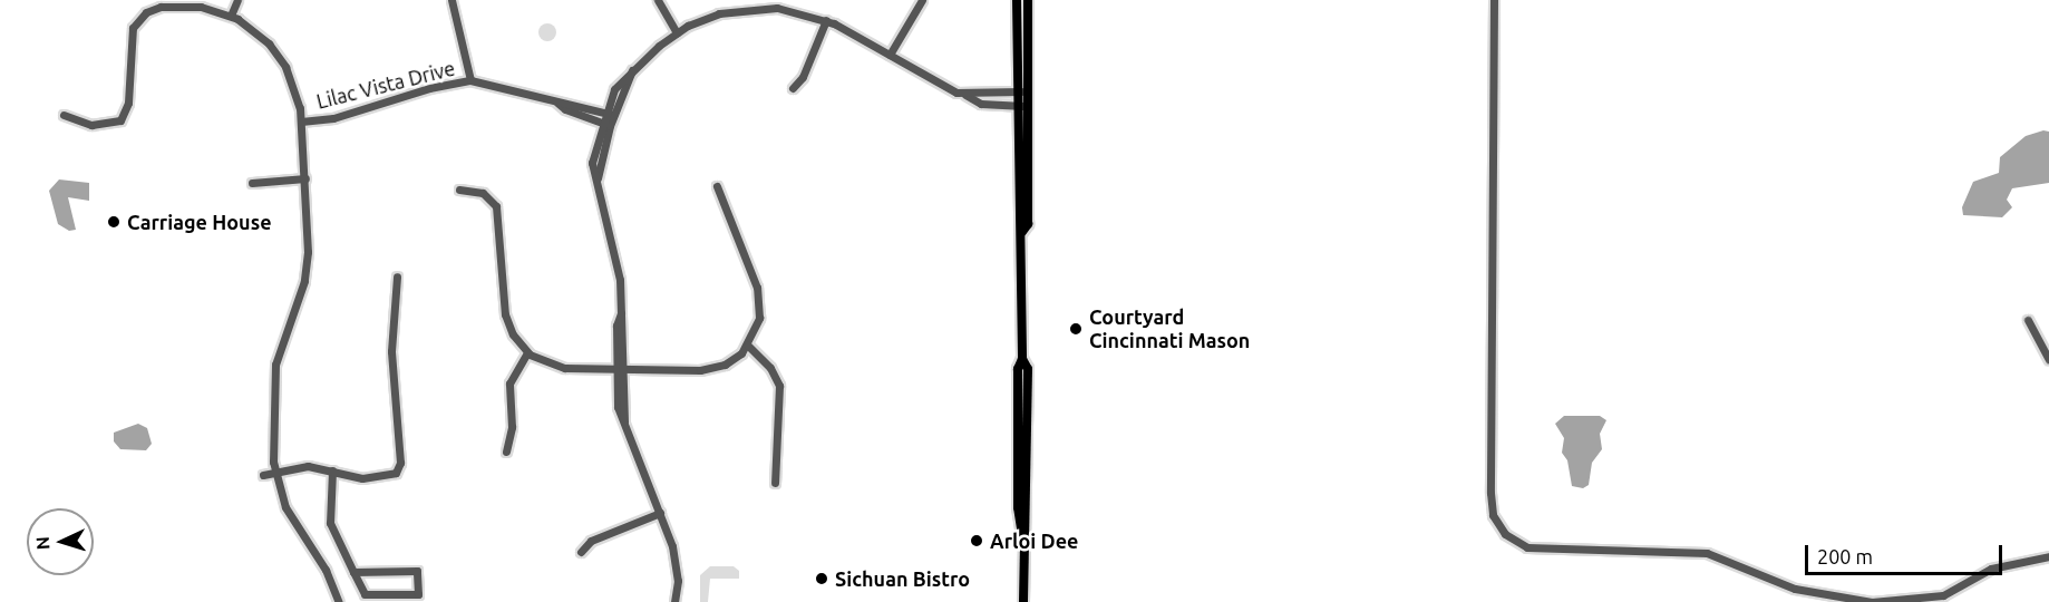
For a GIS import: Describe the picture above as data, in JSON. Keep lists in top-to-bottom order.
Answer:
{
  "streets": {
    "street": ["Lilac Vista Drive"]
  },
  "places": [
    "Carriage House",
    "Courtyard Cincinnati Mason",
    "Arloi Dee",
    "Sichuan Bistro"
  ],
  "scale_bar": "200 m",
  "north": "left"
}
